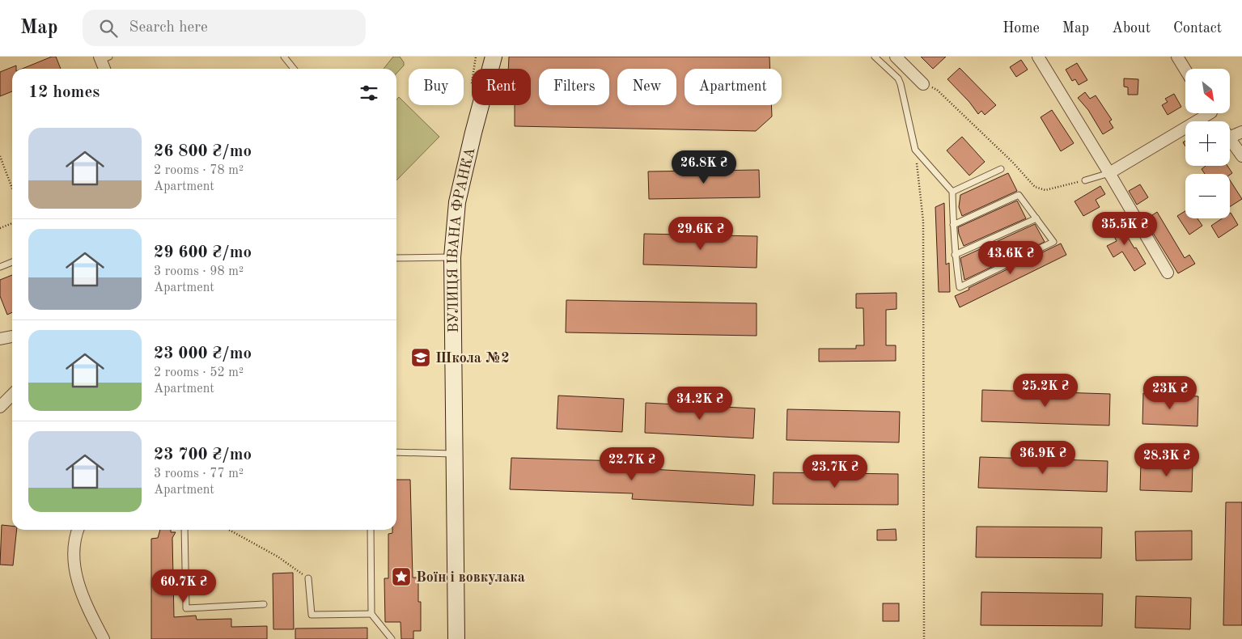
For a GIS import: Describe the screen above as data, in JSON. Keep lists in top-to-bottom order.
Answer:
{
  "streets": {
    "main road": ["ВУЛИЦЯ ІВАНА ФРАНКА"]
  },
  "places": {
    "school or university": ["Школа №2"],
    "place": ["Воїн і вовкулака"]
  },
  "north": "bottom right",
  "page": {
    "header": "Map",
    "search": "Search here",
    "nav": [
      "Home",
      "Map",
      "About",
      "Contact"
    ],
    "map_buttons": ["+", "−"],
    "chip": [
      "Buy",
      "Rent",
      "Filters",
      "New",
      "Apartment"
    ],
    "heading": "12 homes",
    "list": [
      {
        "name": "26 800 ₴/mo",
        "note": "2 rooms · 78 m² · Apartment"
      },
      {
        "name": "29 600 ₴/mo",
        "note": "3 rooms · 98 m² · Apartment"
      },
      {
        "name": "23 000 ₴/mo",
        "note": "2 rooms · 52 m² · Apartment"
      },
      {
        "name": "23 700 ₴/mo",
        "note": "3 rooms · 77 m² · Apartment"
      }
    ],
    "price": [
      "26.8K ₴",
      "35.5K ₴",
      "29.6K ₴",
      "43.6K ₴",
      "25.2K ₴",
      "23K ₴",
      "34.2K ₴",
      "36.9K ₴",
      "28.3K ₴",
      "22.7K ₴",
      "23.7K ₴",
      "60.7K ₴"
    ]
  }
}
